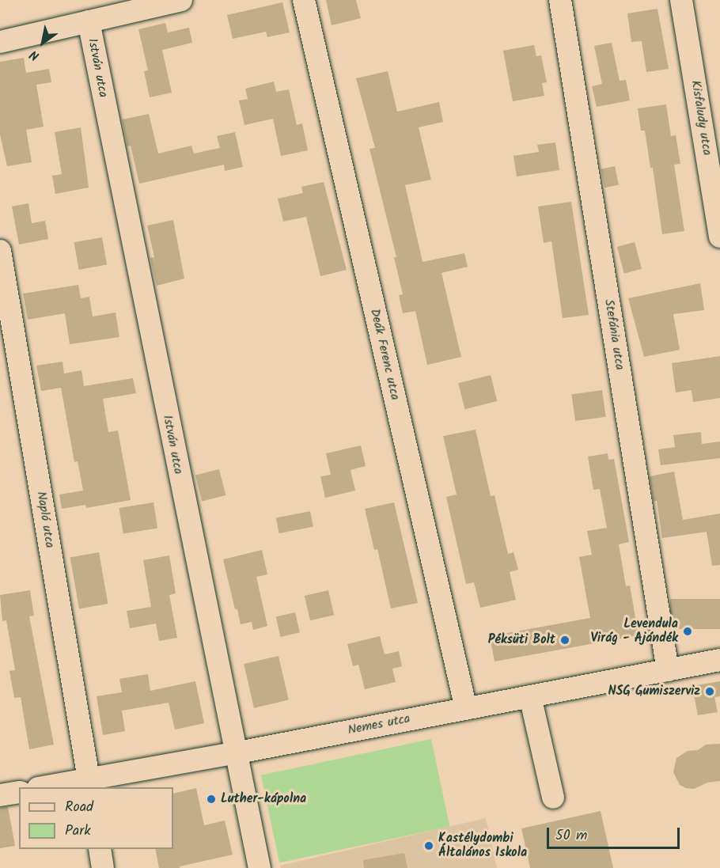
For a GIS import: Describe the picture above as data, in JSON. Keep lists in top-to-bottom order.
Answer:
{
  "streets": {
    "street": [
      "István utca",
      "Kisfaludy utca",
      "Stefánia utca",
      "Deák Ferenc utca",
      "Napló utca",
      "Nemes utca"
    ]
  },
  "crossings": [
    ["István utca", "Nemes utca"],
    ["Stefánia utca", "Nemes utca"],
    ["Deák Ferenc utca", "Nemes utca"],
    ["Napló utca", "Nemes utca"]
  ],
  "places": [
    "Levendula Virág - Ajándék",
    "Péksüti Bolt",
    "NSG Gumiszerviz",
    "Luther-kápolna",
    "Kastélydombi Általános Iskola"
  ],
  "legend": ["Road", "Park"],
  "scale_bar": "50 m",
  "north": "bottom left"
}
